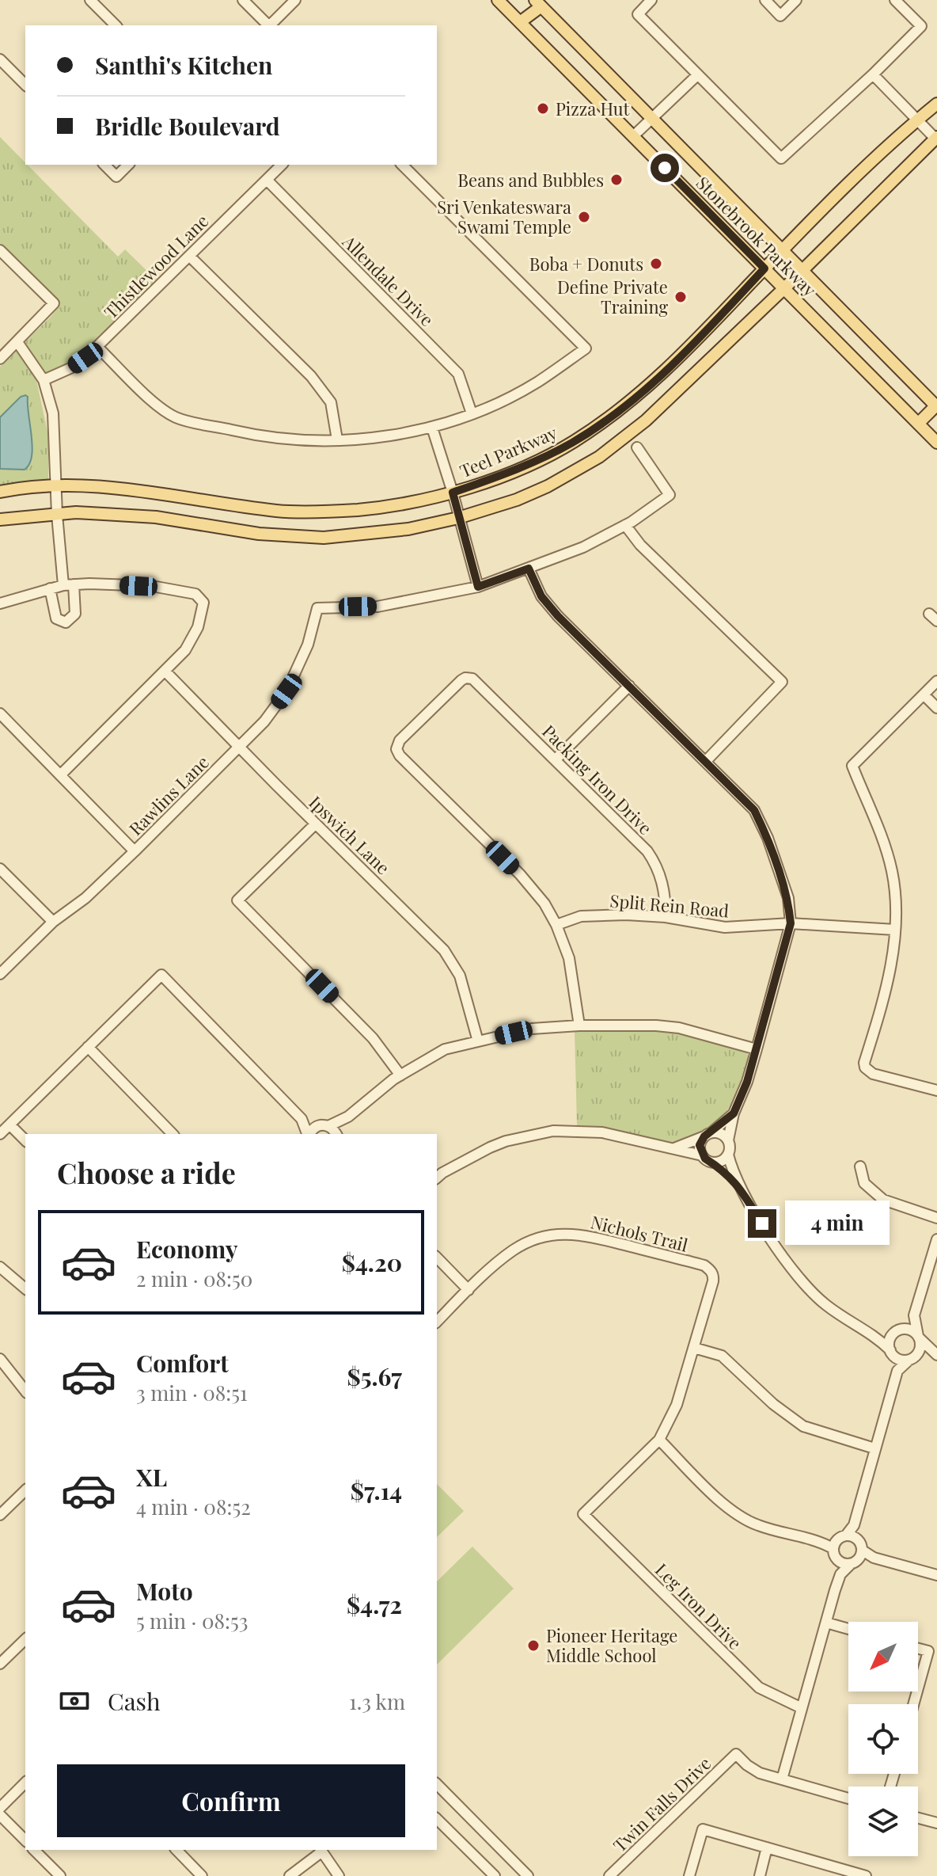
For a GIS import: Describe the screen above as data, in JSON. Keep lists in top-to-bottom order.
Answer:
{
  "streets": {
    "main road": ["Stonebrook Parkway", "Teel Parkway"],
    "street": [
      "Thistlewood Lane",
      "Allendale Drive",
      "Packing Iron Drive",
      "Rawlins Lane",
      "Ipswich Lane",
      "Split Rein Road",
      "Nichols Trail",
      "Leg Iron Drive",
      "Twin Falls Drive"
    ]
  },
  "crossings": [
    ["Stonebrook Parkway", "Teel Parkway"],
    ["Thistlewood Lane", "Allendale Drive"],
    ["Packing Iron Drive", "Split Rein Road"],
    ["Rawlins Lane", "Ipswich Lane"]
  ],
  "places": [
    "Pizza Hut",
    "Beans and Bubbles",
    "Sri Venkateswara Swami Temple",
    "Boba + Donuts",
    "Define Private Training",
    "Pioneer Heritage Middle School"
  ],
  "north": "bottom left",
  "page": {
    "banner": ["Santhi's Kitchen", "Bridle Boulevard"],
    "heading": "Choose a ride",
    "bubble": "4 min",
    "list": [
      {
        "name": "Economy",
        "note": "2 min · 08:50",
        "value": "$4.20"
      },
      {
        "name": "Comfort",
        "note": "3 min · 08:51",
        "value": "$5.67"
      },
      {
        "name": "XL",
        "note": "4 min · 08:52",
        "value": "$7.14"
      },
      {
        "name": "Moto",
        "note": "5 min · 08:53",
        "value": "$4.72"
      }
    ],
    "pay": ["Cash", "1.3 km"],
    "buttons": "Confirm"
  }
}
